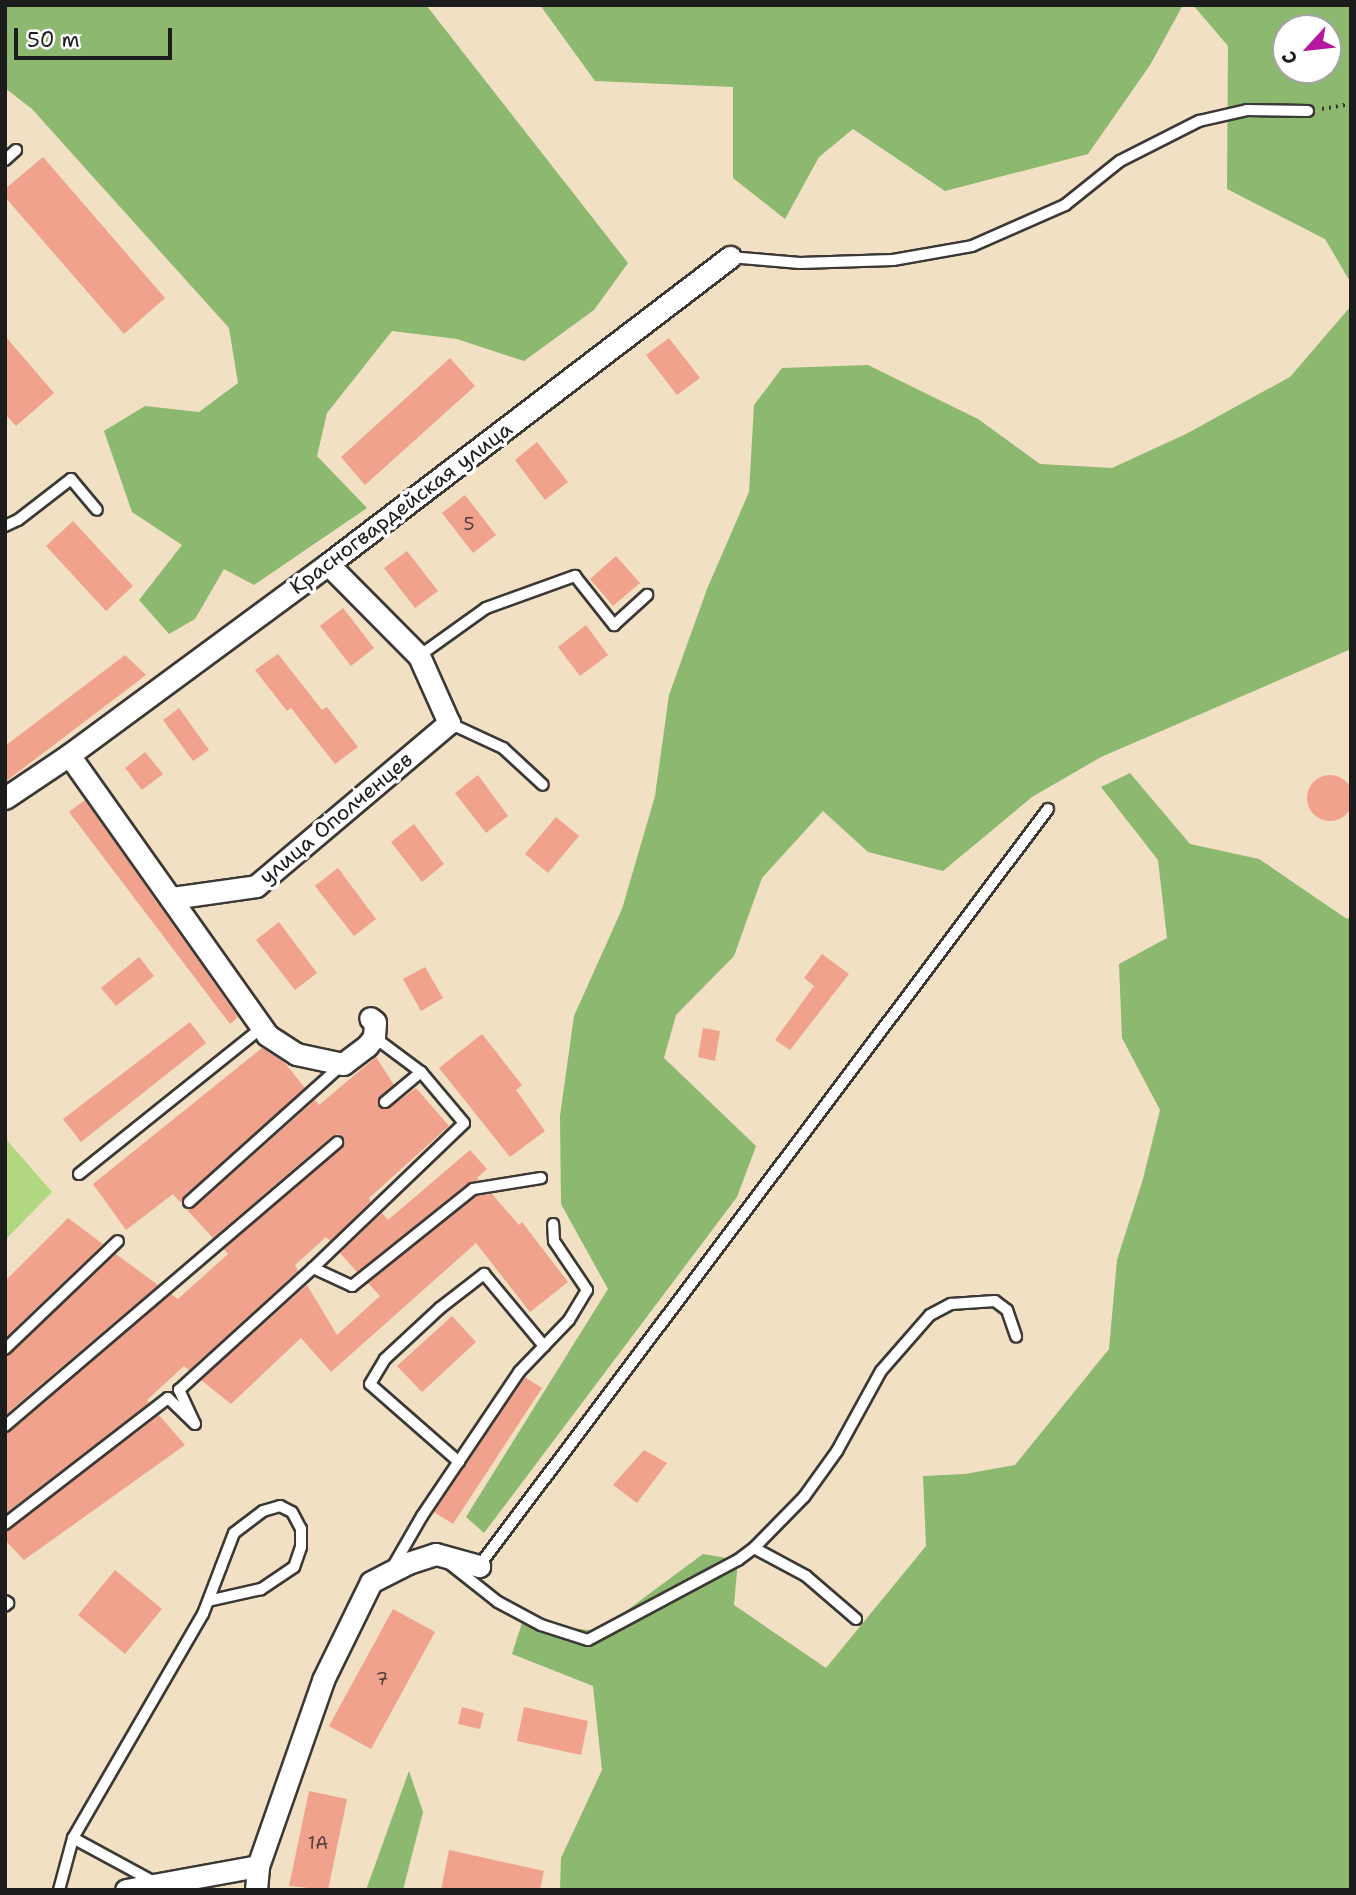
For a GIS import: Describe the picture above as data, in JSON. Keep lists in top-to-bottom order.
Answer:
{
  "streets": {
    "street": ["Красногвардейская улица", "улица Ополченцев"]
  },
  "house_numbers": ["5", "7", "1А"],
  "scale_bar": "50 m",
  "north": "bottom left"
}
